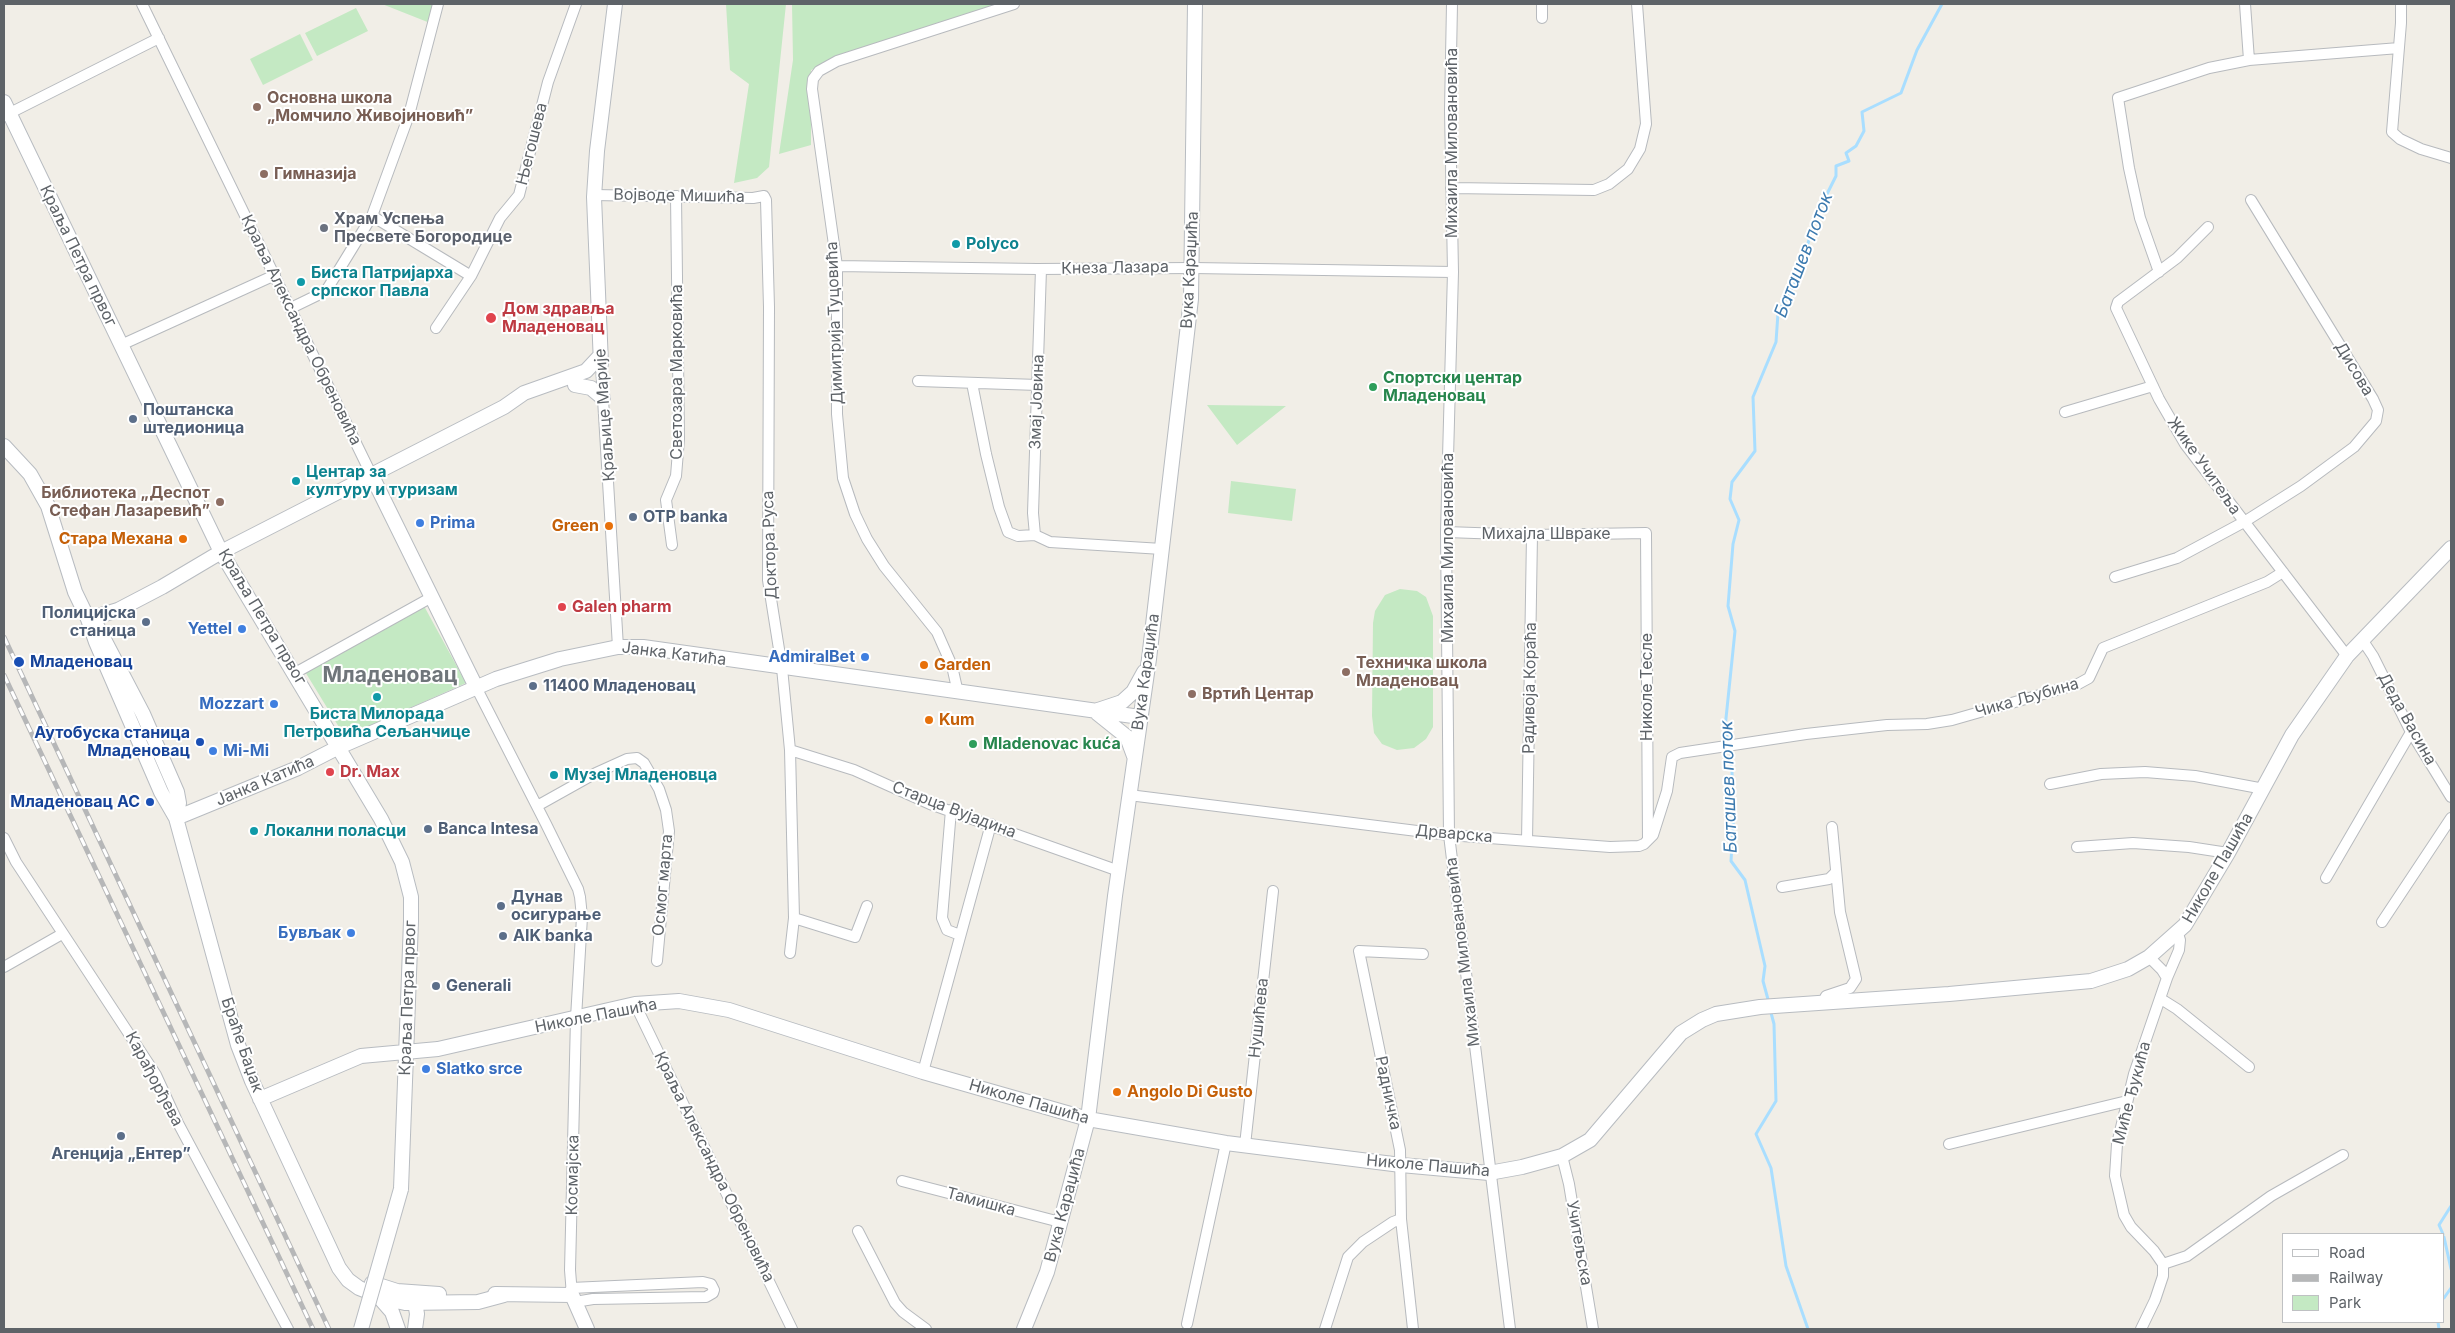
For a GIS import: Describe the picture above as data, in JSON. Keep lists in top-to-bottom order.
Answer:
{
  "streets": {
    "street": [
      "Михаила Миловановића",
      "Његошева",
      "Војводе Мишића",
      "Краља Петра првог",
      "Кнеза Лазара",
      "Вука Караџића",
      "Димитрија Туцовића",
      "Краља Александра Обреновића",
      "Дисова",
      "Светозара Марковића",
      "Змај Јовина",
      "Краљице Марије",
      "Жике Учитеља",
      "Михајла Швраке",
      "Доктора Руса",
      "Јанка Катића",
      "Николе Тесле",
      "Радивоја Кораћа",
      "Чика Љубина",
      "Деда Васина",
      "Старца Вујадина",
      "Дрварска",
      "Николе Пашића",
      "Осмог марта",
      "Нушићева",
      "Браће Баџак",
      "Карађорђева",
      "Радничка",
      "Миће Ђукића",
      "Космајска",
      "Тамишка",
      "Учитељска"
    ]
  },
  "crossings": [
    ["Михаила Миловановића", "Кнеза Лазара"],
    ["Михаила Миловановића", "Михајла Швраке"],
    ["Михаила Миловановића", "Дрварска"],
    ["Михаила Миловановића", "Николе Пашића"],
    ["Војводе Мишића", "Светозара Марковића"],
    ["Војводе Мишића", "Краљице Марије"],
    ["Војводе Мишића", "Доктора Руса"],
    ["Краља Петра првог", "Јанка Катића"],
    ["Краља Петра првог", "Николе Пашића"],
    ["Кнеза Лазара", "Вука Караџића"],
    ["Кнеза Лазара", "Димитрија Туцовића"],
    ["Кнеза Лазара", "Змај Јовина"],
    ["Вука Караџића", "Јанка Катића"],
    ["Вука Караџића", "Старца Вујадина"],
    ["Вука Караџића", "Дрварска"],
    ["Вука Караџића", "Николе Пашића"],
    ["Вука Караџића", "Тамишка"],
    ["Димитрија Туцовића", "Јанка Катића"],
    ["Краља Александра Обреновића", "Јанка Катића"],
    ["Краља Александра Обреновића", "Николе Пашића"],
    ["Краља Александра Обреновића", "Осмог марта"],
    ["Краља Александра Обреновића", "Космајска"],
    ["Дисова", "Жике Учитеља"],
    ["Краљице Марије", "Јанка Катића"],
    ["Жике Учитеља", "Чика Љубина"],
    ["Жике Учитеља", "Николе Пашића"],
    ["Михајла Швраке", "Николе Тесле"],
    ["Михајла Швраке", "Радивоја Кораћа"],
    ["Доктора Руса", "Јанка Катића"],
    ["Доктора Руса", "Старца Вујадина"],
    ["Јанка Катића", "Браће Баџак"],
    ["Николе Тесле", "Чика Љубина"],
    ["Николе Тесле", "Дрварска"],
    ["Радивоја Кораћа", "Дрварска"],
    ["Чика Љубина", "Дрварска"],
    ["Деда Васина", "Николе Пашића"],
    ["Николе Пашића", "Нушићева"],
    ["Николе Пашића", "Браће Баџак"],
    ["Николе Пашића", "Радничка"],
    ["Николе Пашића", "Миће Ђукића"],
    ["Николе Пашића", "Космајска"],
    ["Николе Пашића", "Учитељска"]
  ],
  "districts": ["Младеновац"],
  "water": ["Баташев поток"],
  "places": [
    "Основна школа „Момчило Живојиновић”",
    "Гимназија",
    "Храм Успења Пресвете Богородице",
    "Polyco",
    "Биста Патријарха српског Павла",
    "Дом здравља Младеновац",
    "Спортски центар Младеновац",
    "Поштанска штедионица",
    "Центар за културу и туризам",
    "Библиотека „Деспот Стефан Лазаревић”",
    "OTP banka",
    "Prima",
    "Green",
    "Стара Механа",
    "Galen pharm",
    "Полицијска станица",
    "Yettel",
    "AdmiralBet",
    "Младеновац",
    "Garden",
    "Техничка школа Младеновац",
    "11400 Младеновац",
    "Вртић Центар",
    "Биста Милорада Петровића Сељанчице",
    "Mozzart",
    "Kum",
    "Аутобуска станица Младеновац",
    "Mladenovac kuća",
    "Mi-Mi",
    "Dr. Max",
    "Музеј Младеновца",
    "Младеновац АС",
    "Banca Intesa",
    "Локални поласци",
    "Дунав осигурање",
    "Бувљак",
    "AIK banka",
    "Generali",
    "Slatko srce",
    "Angolo Di Gusto",
    "Агенција „Ентер”"
  ],
  "legend": ["Road", "Railway", "Park"]
}
